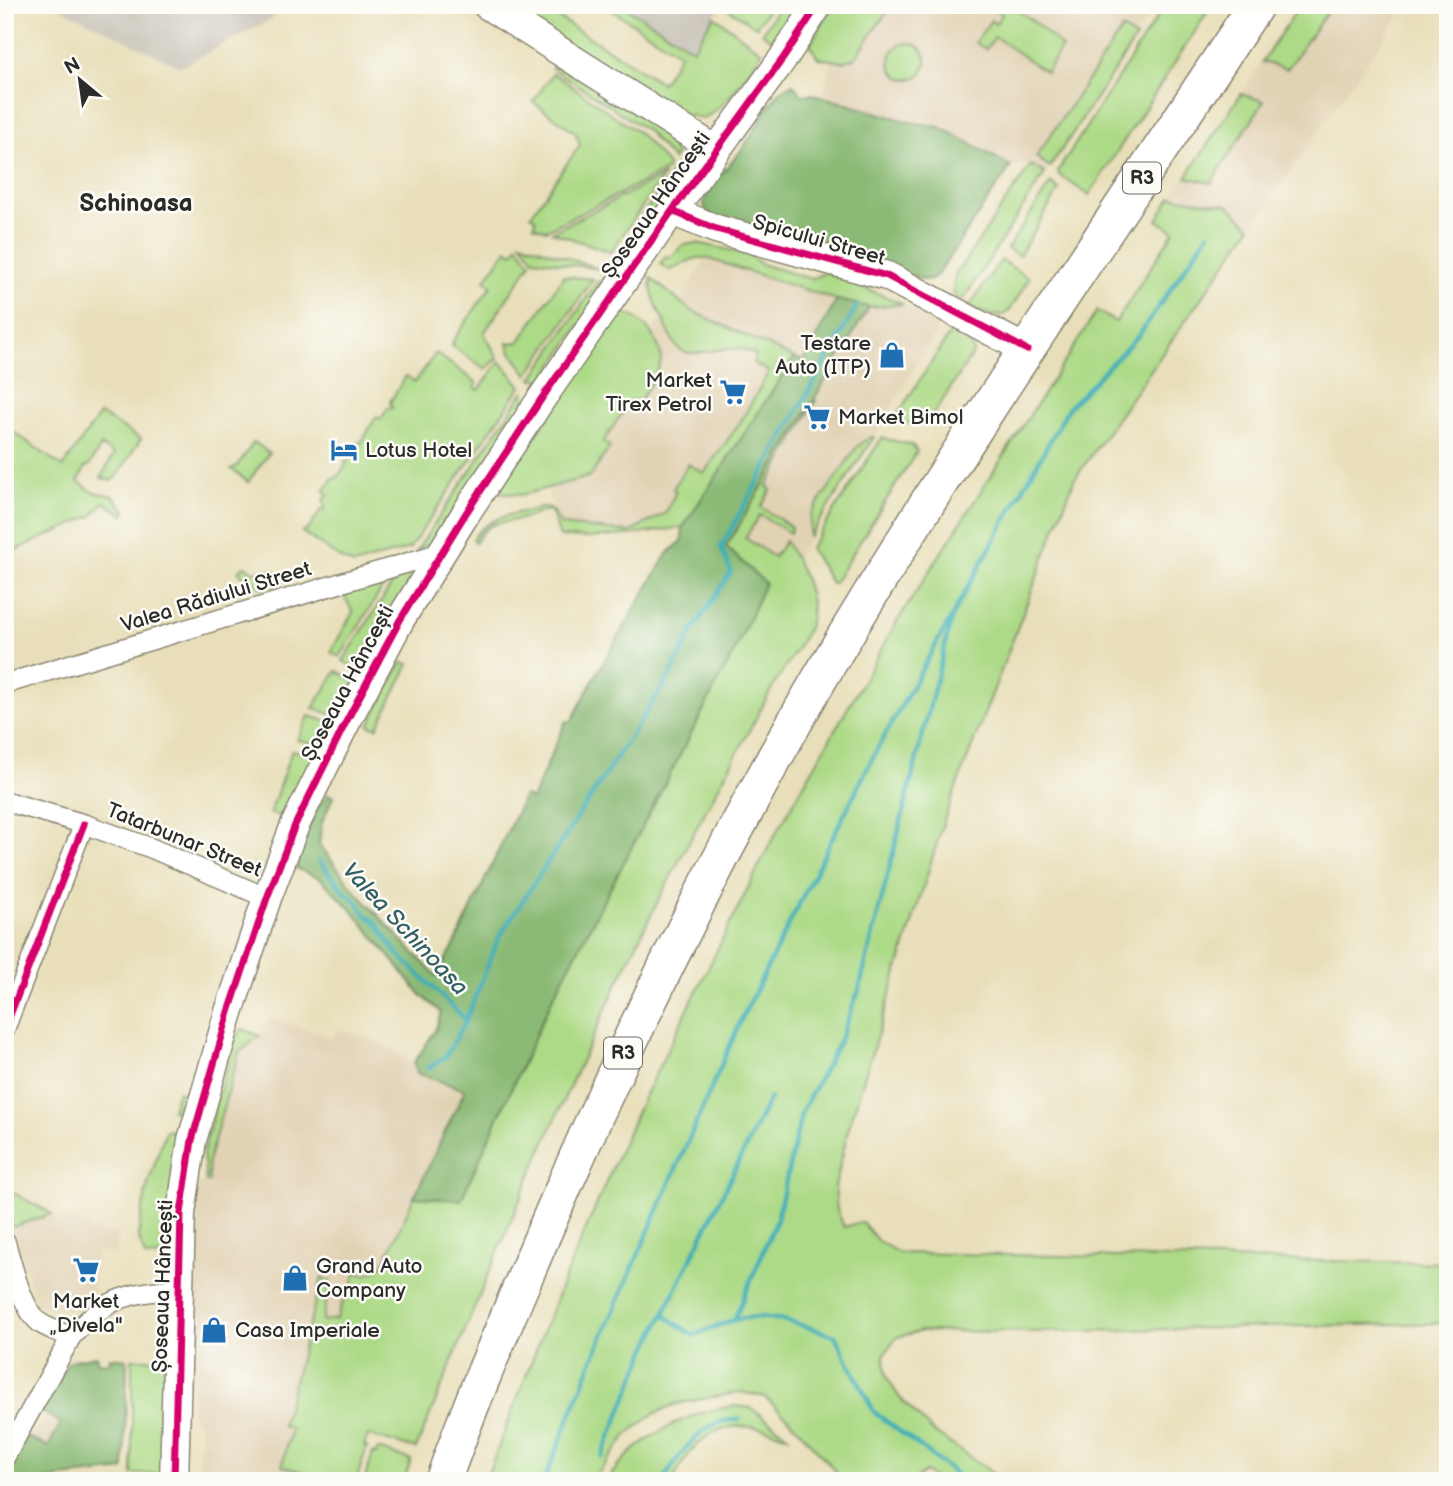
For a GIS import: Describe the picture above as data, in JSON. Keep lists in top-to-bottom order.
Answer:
{
  "streets": {
    "highway": ["R3"],
    "street": [
      "Șoseaua Hâncești",
      "Spicului Street",
      "Valea Rădiului Street",
      "Tatarbunar Street"
    ]
  },
  "crossings": [
    ["R3", "Spicului Street"],
    ["Șoseaua Hâncești", "Spicului Street"],
    ["Șoseaua Hâncești", "Valea Rădiului Street"],
    ["Șoseaua Hâncești", "Tatarbunar Street"]
  ],
  "districts": ["Schinoasa"],
  "water": ["Valea Schinoasa"],
  "places": {
    "shop": ["Testare Auto (ITP)", "Grand Auto Company", "Casa Imperiale"],
    "supermarket": ["Market Tirex Petrol", "Market Bimol", "Market „Divela\""],
    "hotel": ["Lotus Hotel"]
  },
  "north": "top left"
}
